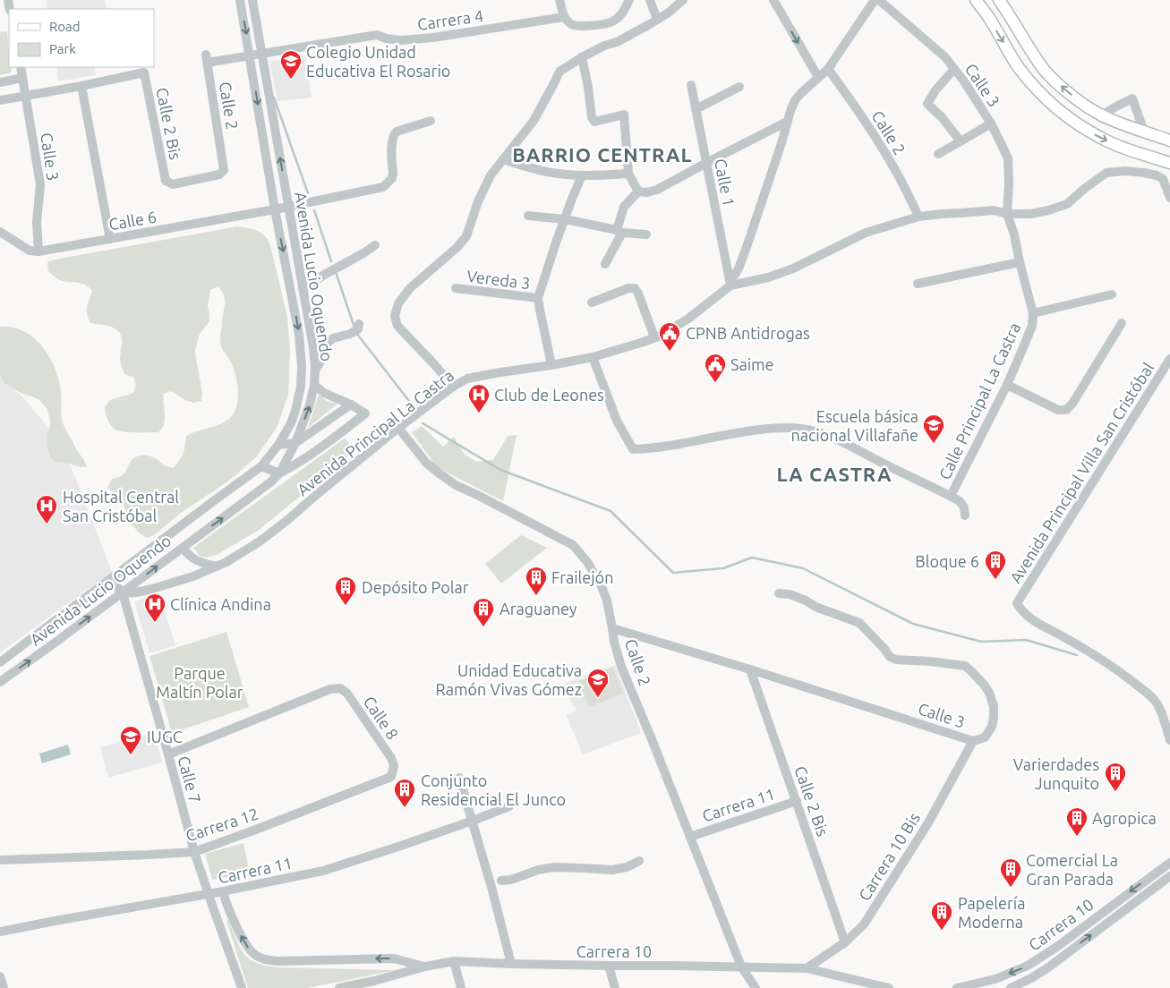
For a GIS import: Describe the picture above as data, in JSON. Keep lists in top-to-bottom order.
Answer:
{
  "streets": {
    "street": [
      "Carrera 4",
      "Calle 3",
      "Calle 2",
      "Calle 2 Bis",
      "Calle 1",
      "Calle 6",
      "Avenida Lucio Oquendo",
      "Vereda 3",
      "Calle Principal La Castra",
      "Avenida Principal La Castra",
      "Avenida Principal Villa San Cristóbal",
      "Calle 8",
      "Calle 7",
      "Carrera 11",
      "Carrera 12",
      "Carrera 10 Bis",
      "Carrera 10"
    ]
  },
  "crossings": [
    ["Carrera 4", "Calle 2"],
    ["Carrera 4", "Avenida Lucio Oquendo"],
    ["Calle 3", "Calle 2"],
    ["Calle 3", "Calle 2 Bis"],
    ["Calle 3", "Calle 6"],
    ["Calle 3", "Calle Principal La Castra"],
    ["Calle 3", "Avenida Principal La Castra"],
    ["Calle 3", "Carrera 10 Bis"],
    ["Calle 2", "Calle 2 Bis"],
    ["Calle 2", "Avenida Principal La Castra"],
    ["Calle 2", "Carrera 11"],
    ["Calle 2", "Carrera 10"],
    ["Calle 2 Bis", "Carrera 11"],
    ["Calle 2 Bis", "Carrera 10 Bis"],
    ["Calle 1", "Avenida Principal La Castra"],
    ["Calle 6", "Avenida Lucio Oquendo"],
    ["Avenida Lucio Oquendo", "Avenida Principal La Castra"],
    ["Avenida Lucio Oquendo", "Calle 7"],
    ["Calle Principal La Castra", "Avenida Principal La Castra"],
    ["Avenida Principal La Castra", "Calle 7"],
    ["Calle 8", "Calle 7"],
    ["Calle 8", "Carrera 12"],
    ["Calle 7", "Carrera 11"],
    ["Calle 7", "Carrera 12"],
    ["Carrera 10 Bis", "Carrera 10"]
  ],
  "districts": ["BARRIO CENTRAL", "LA CASTRA"],
  "parks": ["Parque Maltín Polar"],
  "places": {
    "school or university": [
      "Colegio Unidad Educativa El Rosario",
      "Escuela básica nacional Villafañe",
      "Unidad Educativa Ramón Vivas Gómez",
      "IUGC"
    ],
    "public building": ["CPNB Antidrogas", "Saime"],
    "hospital": ["Club de Leones", "Hospital Central San Cristóbal", "Clínica Andina"],
    "building": [
      "Bloque 6",
      "Frailejón",
      "Depósito Polar",
      "Araguaney",
      "Varierdades Junquito",
      "Conjunto Residencial El Junco",
      "Agropica",
      "Comercial La Gran Parada",
      "Papelería Moderna"
    ]
  },
  "legend": ["Road", "Park"]
}
